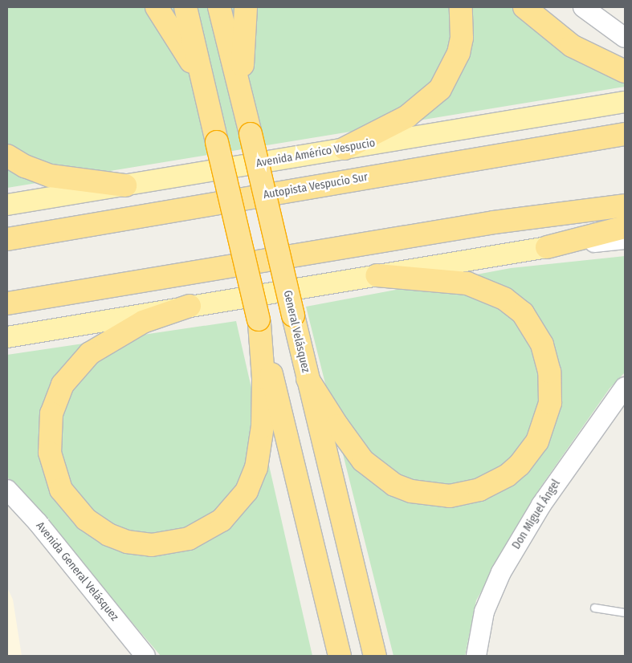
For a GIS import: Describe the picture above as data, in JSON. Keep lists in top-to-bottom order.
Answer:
{
  "streets": {
    "highway": ["Autopista Vespucio Sur", "General Velásquez"],
    "main road": ["Avenida Américo Vespucio"],
    "street": ["Don Miguel Ángel", "Avenida General Velásquez"]
  }
}
